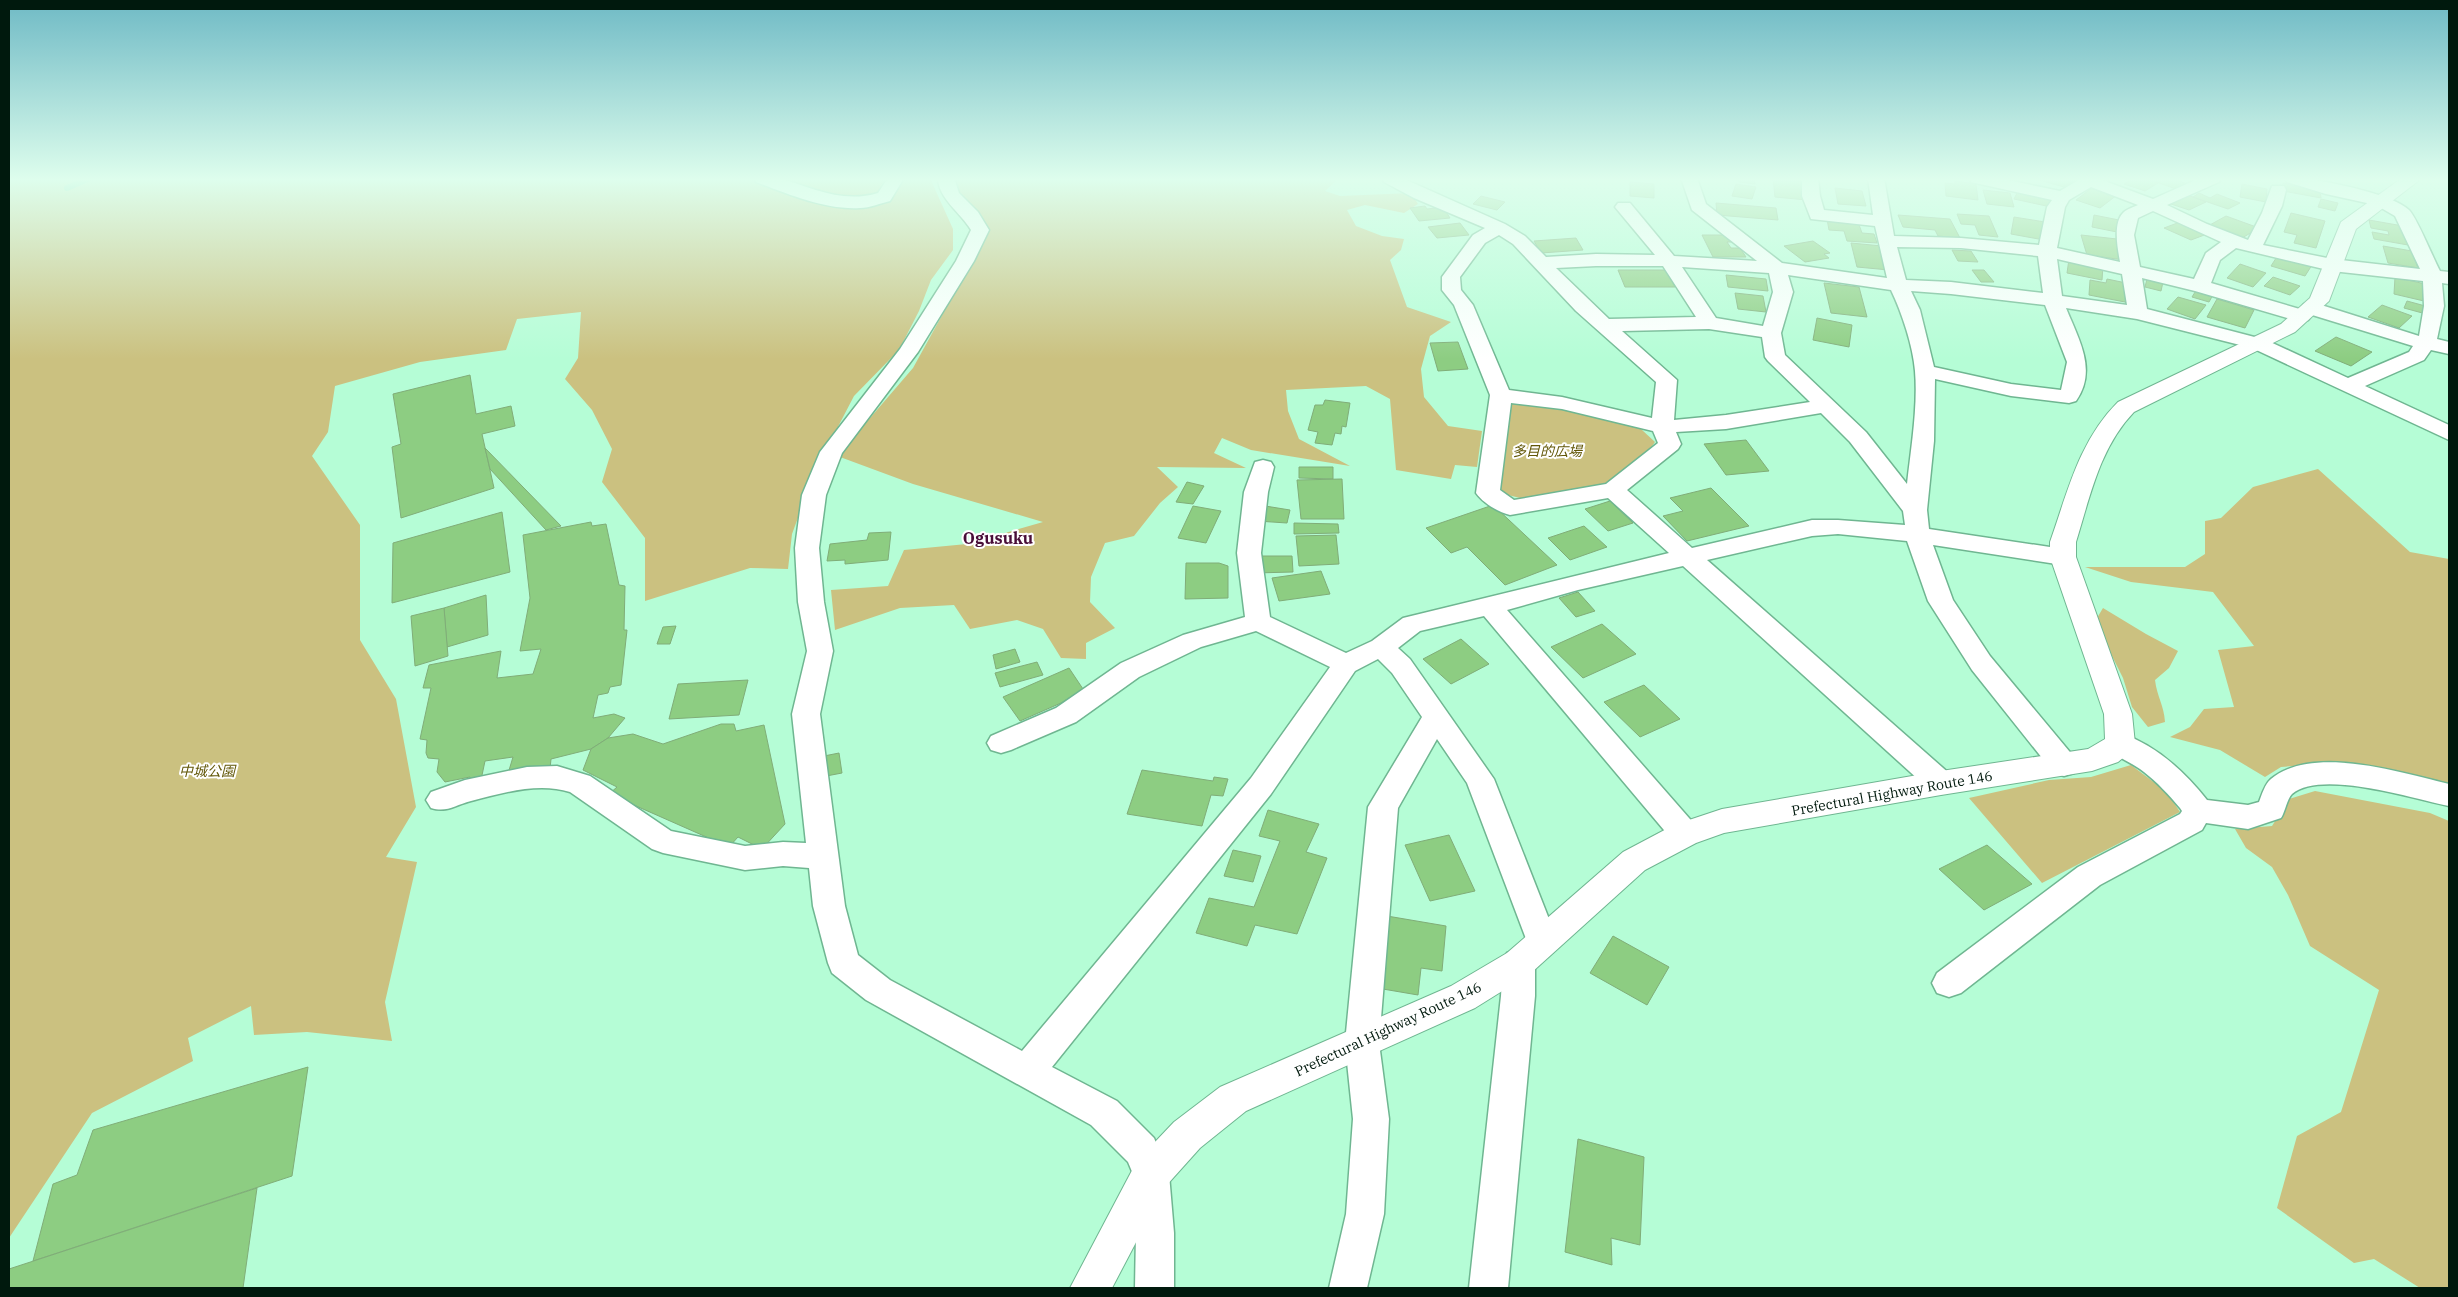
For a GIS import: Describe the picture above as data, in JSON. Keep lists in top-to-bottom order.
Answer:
{
  "streets": {
    "main road": ["Prefectural Highway Route 146"]
  },
  "districts": ["Ogusuku"],
  "parks": ["多目的広場", "中城公園"]
}
